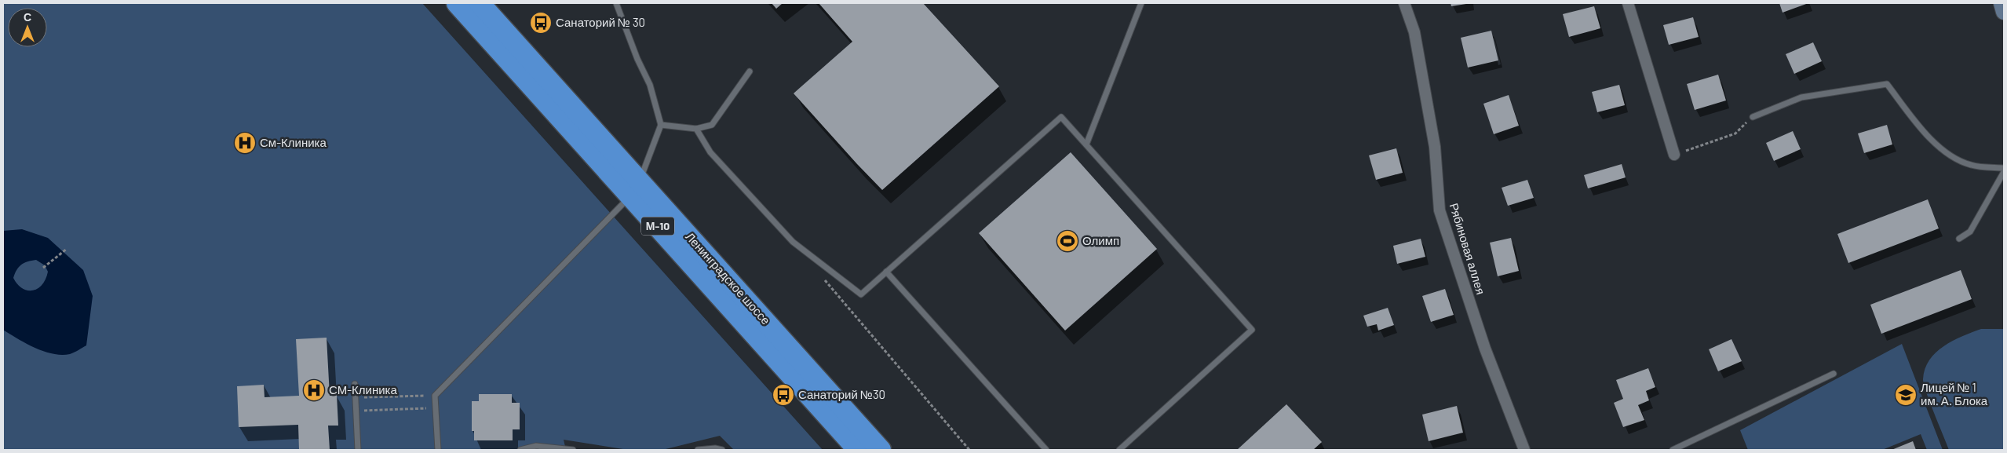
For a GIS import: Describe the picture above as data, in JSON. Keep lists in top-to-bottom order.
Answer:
{
  "streets": {
    "highway": ["М-10", "Ленинградское шоссе"],
    "street": ["Рябиновая аллея"]
  },
  "places": {
    "bus stop": ["Санаторий № 30", "Санаторий №30"],
    "hospital": ["См-Клиника", "СМ-Клиника"],
    "sports": ["Олимп"],
    "school or university": ["Лицей № 1 им. А. Блока"]
  },
  "north": "top"
}
